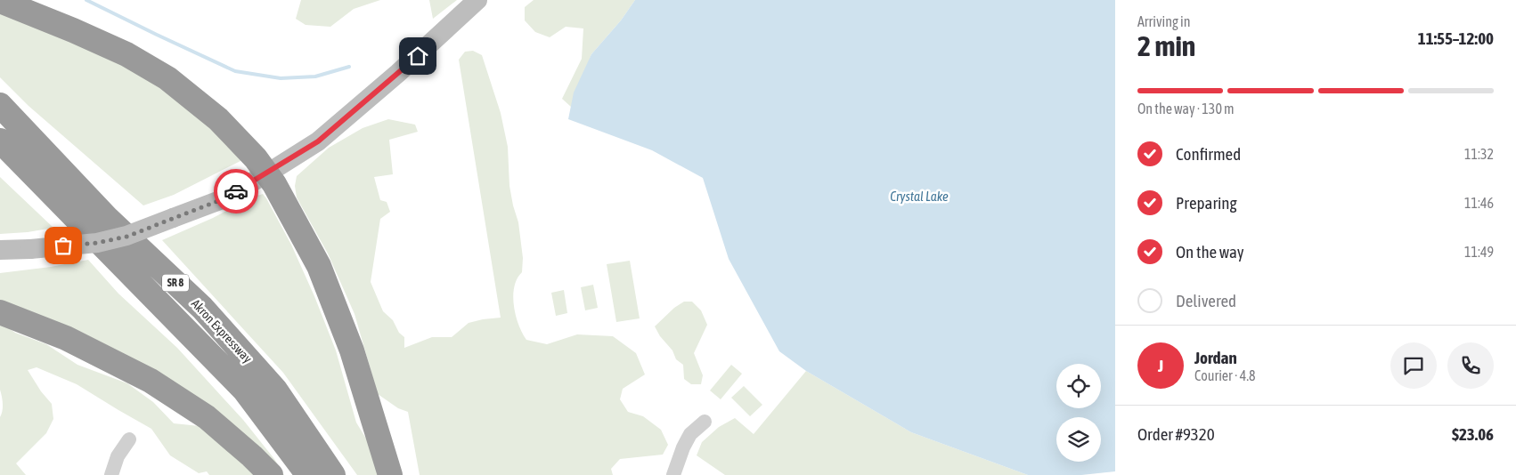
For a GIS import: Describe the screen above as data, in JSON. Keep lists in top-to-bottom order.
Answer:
{
  "streets": {
    "highway": ["SR 8", "Akron Expressway"]
  },
  "water": ["Crystal Lake"],
  "page": {
    "heading": ["2 min", "Arriving in", "11:55–12:00"],
    "panel": [
      "Jordan",
      "Courier · 4.8",
      "Order #9320",
      "$23.06"
    ],
    "bar": "On the way · 130 m",
    "list": [
      ["Confirmed", "11:32"],
      ["Preparing", "11:46"],
      ["On the way", "11:49"],
      "Delivered"
    ],
    "round": "J"
  }
}
